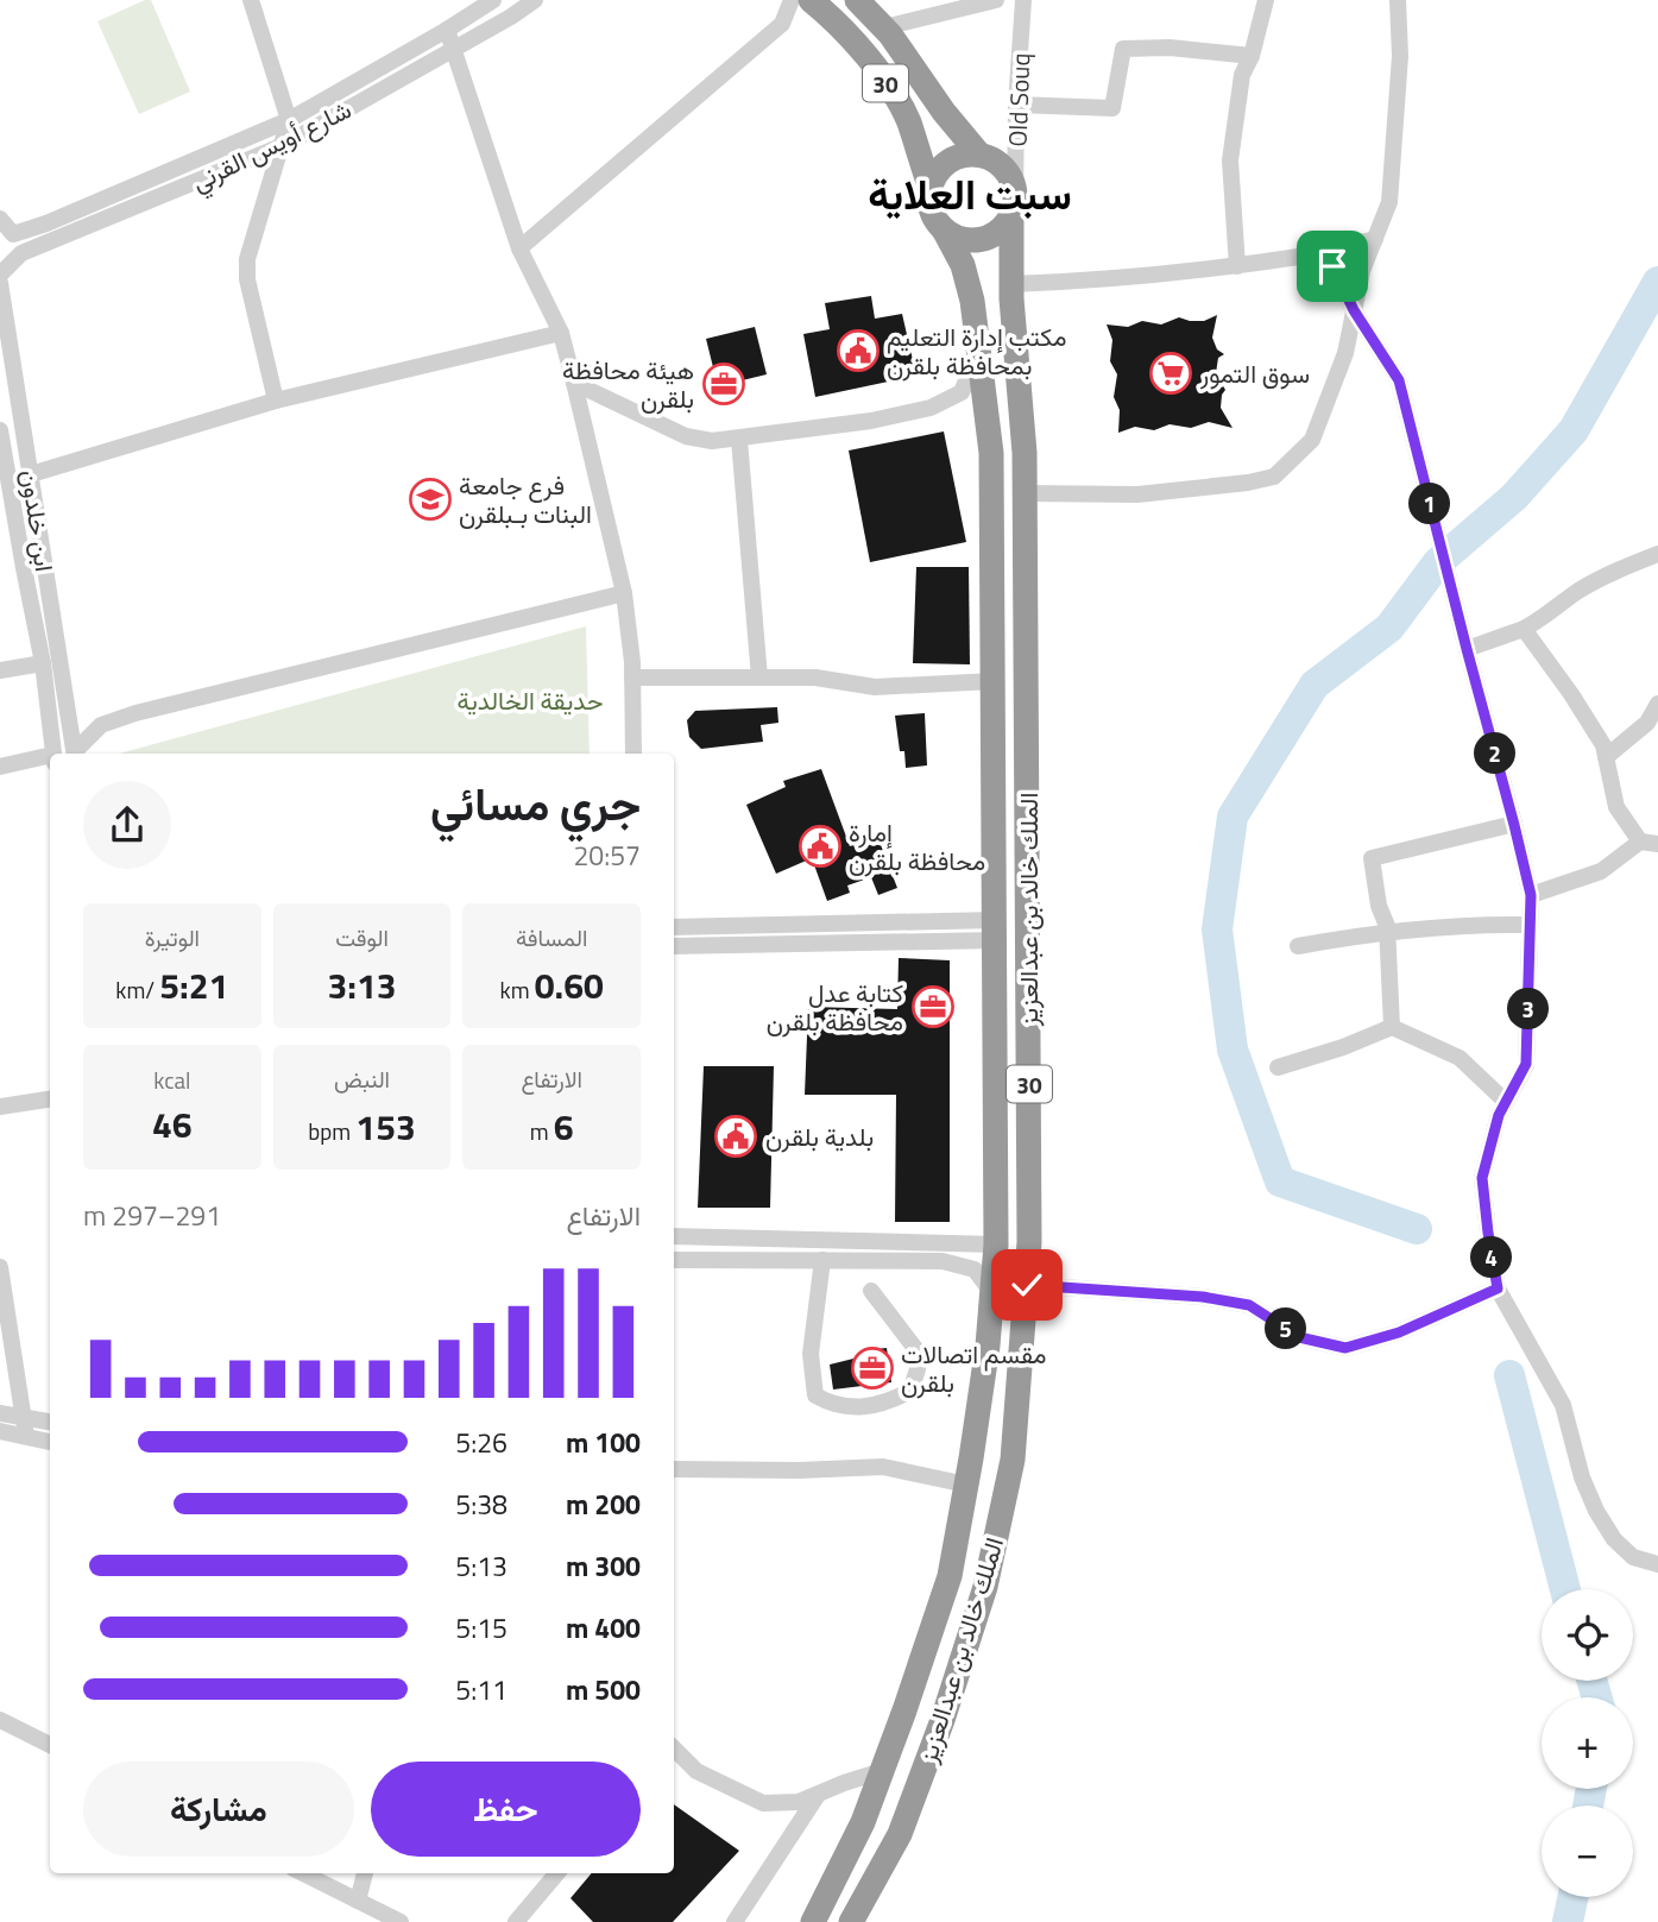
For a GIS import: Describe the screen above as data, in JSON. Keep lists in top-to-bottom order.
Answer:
{
  "streets": {
    "highway": ["30", "الملك خالد بن عبدالعزيز"],
    "street": ["Old Souq", "شارع أويس القرني", "ابن خلدون"]
  },
  "crossings": [
    ["30", "الملك خالد بن عبدالعزيز"],
    ["Old Souq", "الملك خالد بن عبدالعزيز"]
  ],
  "districts": ["سبت العلاية"],
  "parks": ["حديقة الخالدية"],
  "places": {
    "public building": ["مكتب إدارة التعليم بمحافظة بلقرن", "إمارة محافظة بلقرن", "بلدية بلقرن"],
    "supermarket": ["سوق التمور"],
    "office": ["هيئة محافظة بلقرن", "كتابة عدل محافظة بلقرن", "مقسم اتصالات بلقرن"],
    "school or university": ["فرع جامعة البنات بـبلقرن"]
  },
  "page": {
    "pins": [
      "1",
      "2",
      "3",
      "4",
      "5"
    ],
    "heading": ["جري مسائي", "20:57"],
    "stats": [
      ["المسافة", "0.60 km"],
      ["الوقت", "3:13"],
      ["الوتيرة", "5:21 /km"],
      ["الارتفاع", "6 m"],
      ["النبض", "153 bpm"],
      ["kcal", "46"]
    ],
    "chart": ["الارتفاع", "291–297 m"],
    "list": [
      {
        "name": "100 m",
        "note": "5:26"
      },
      {
        "name": "200 m",
        "note": "5:38"
      },
      {
        "name": "300 m",
        "note": "5:13"
      },
      {
        "name": "400 m",
        "note": "5:15"
      },
      {
        "name": "500 m",
        "note": "5:11"
      }
    ],
    "map_buttons": ["+", "−"],
    "buttons": ["حفظ", "مشاركة"]
  }
}
